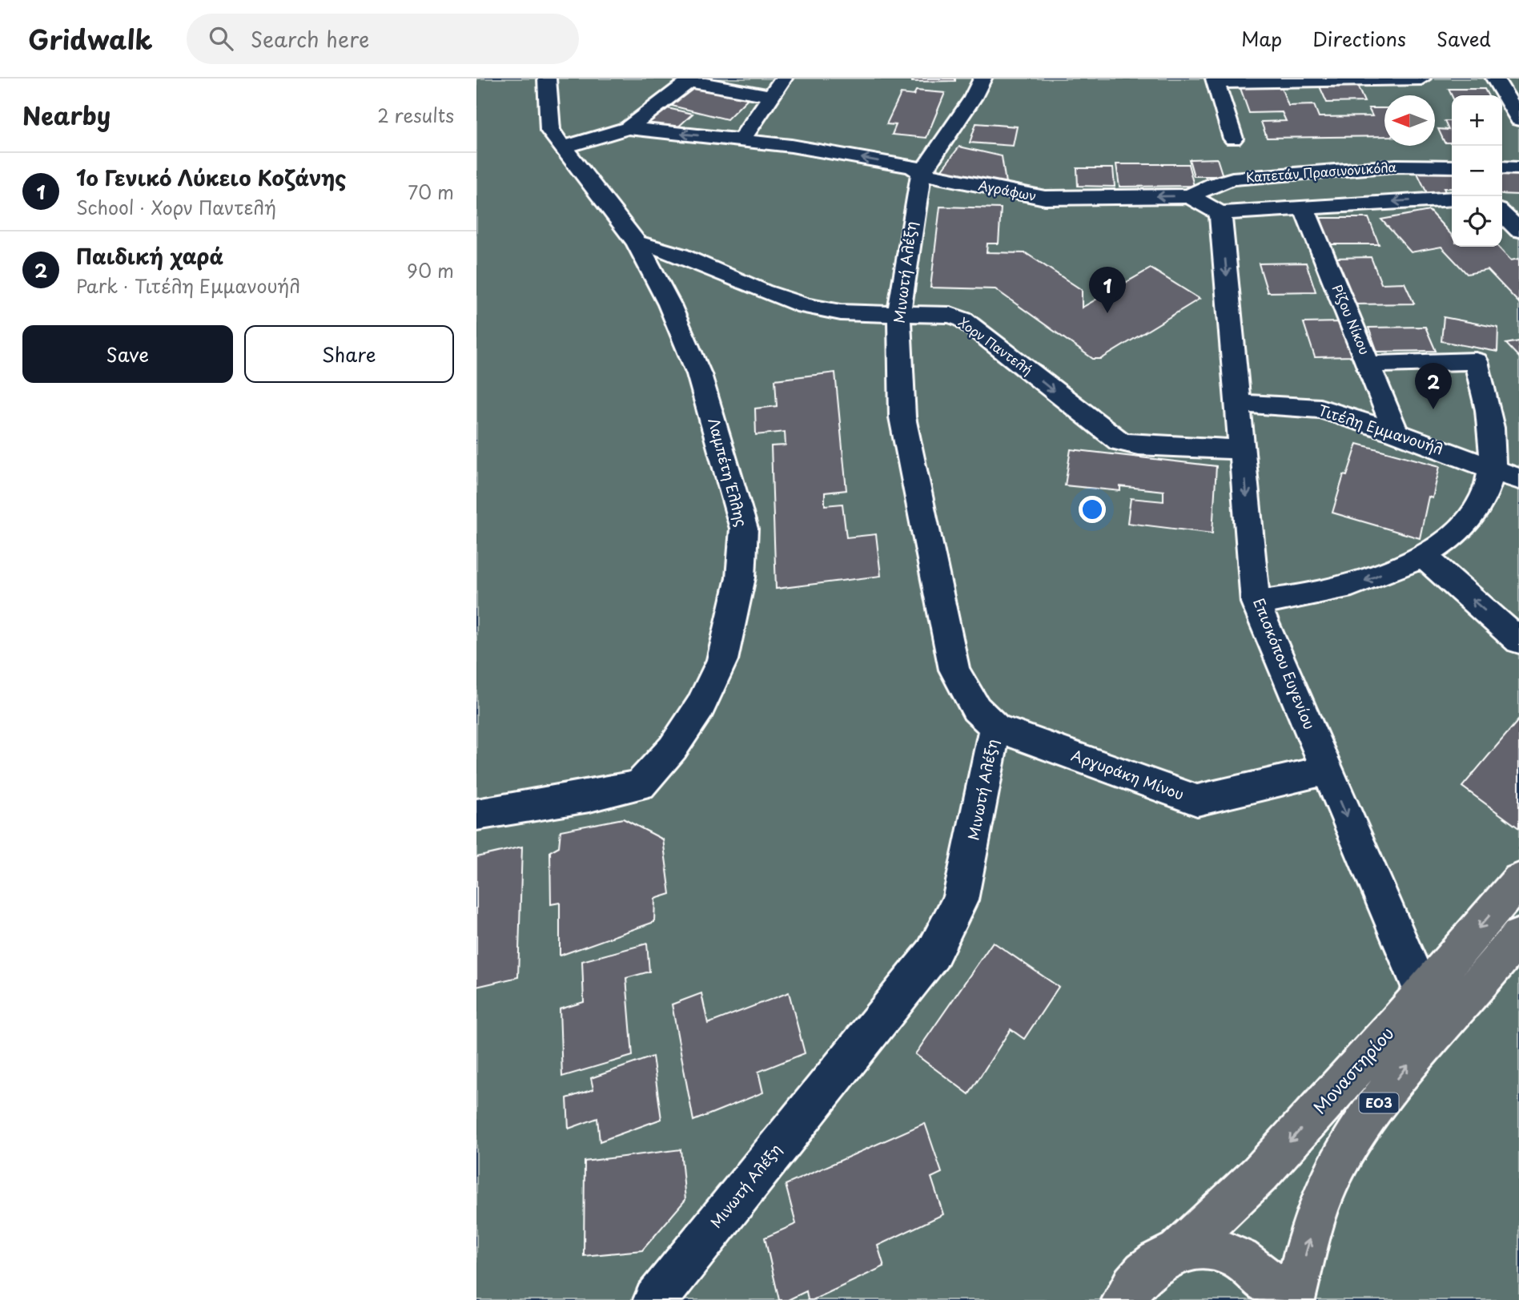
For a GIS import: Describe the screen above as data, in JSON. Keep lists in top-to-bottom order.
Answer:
{
  "streets": {
    "main road": ["Μοναστηρίου", "ΕΟ3"],
    "street": [
      "Καπετάν Πρασινονικόλα",
      "Αγράφων",
      "Μινωτή Αλέξη",
      "Ρίζου Νίκου",
      "Χορν Παντελή",
      "Τιτέλη Εμμανουήλ",
      "Λαμπέτη Έλλης",
      "Επισκόπου Ευγενίου",
      "Αργυράκη Μίνου"
    ]
  },
  "crossings": [
    ["Καπετάν Πρασινονικόλα", "Αγράφων"],
    ["Αγράφων", "Μινωτή Αλέξη"],
    ["Αγράφων", "Λαμπέτη Έλλης"],
    ["Αγράφων", "Επισκόπου Ευγενίου"],
    ["Μινωτή Αλέξη", "Χορν Παντελή"],
    ["Μινωτή Αλέξη", "Αργυράκη Μίνου"],
    ["Ρίζου Νίκου", "Τιτέλη Εμμανουήλ"],
    ["Χορν Παντελή", "Λαμπέτη Έλλης"],
    ["Χορν Παντελή", "Επισκόπου Ευγενίου"],
    ["Τιτέλη Εμμανουήλ", "Επισκόπου Ευγενίου"],
    ["Επισκόπου Ευγενίου", "Αργυράκη Μίνου"],
    ["Επισκόπου Ευγενίου", "Μοναστηρίου"],
    ["Μοναστηρίου", "ΕΟ3"]
  ],
  "one_way": ["Αγράφων", "Χορν Παντελή", "Επισκόπου Ευγενίου"],
  "north": "left",
  "page": {
    "header": "Gridwalk",
    "search": "Search here",
    "nav": ["Map", "Directions", "Saved"],
    "heading": ["Nearby", "2 results"],
    "map_buttons": ["+", "−"],
    "list": [
      {
        "mark": "1",
        "name": "1ο Γενικό Λύκειο Κοζάνης",
        "note": "School · Χορν Παντελή",
        "value": "70 m"
      },
      {
        "mark": "2",
        "name": "Παιδική χαρά",
        "note": "Park · Τιτέλη Εμμανουήλ",
        "value": "90 m"
      }
    ],
    "pins": ["1", "2"],
    "buttons": ["Save", "Share"]
  }
}
